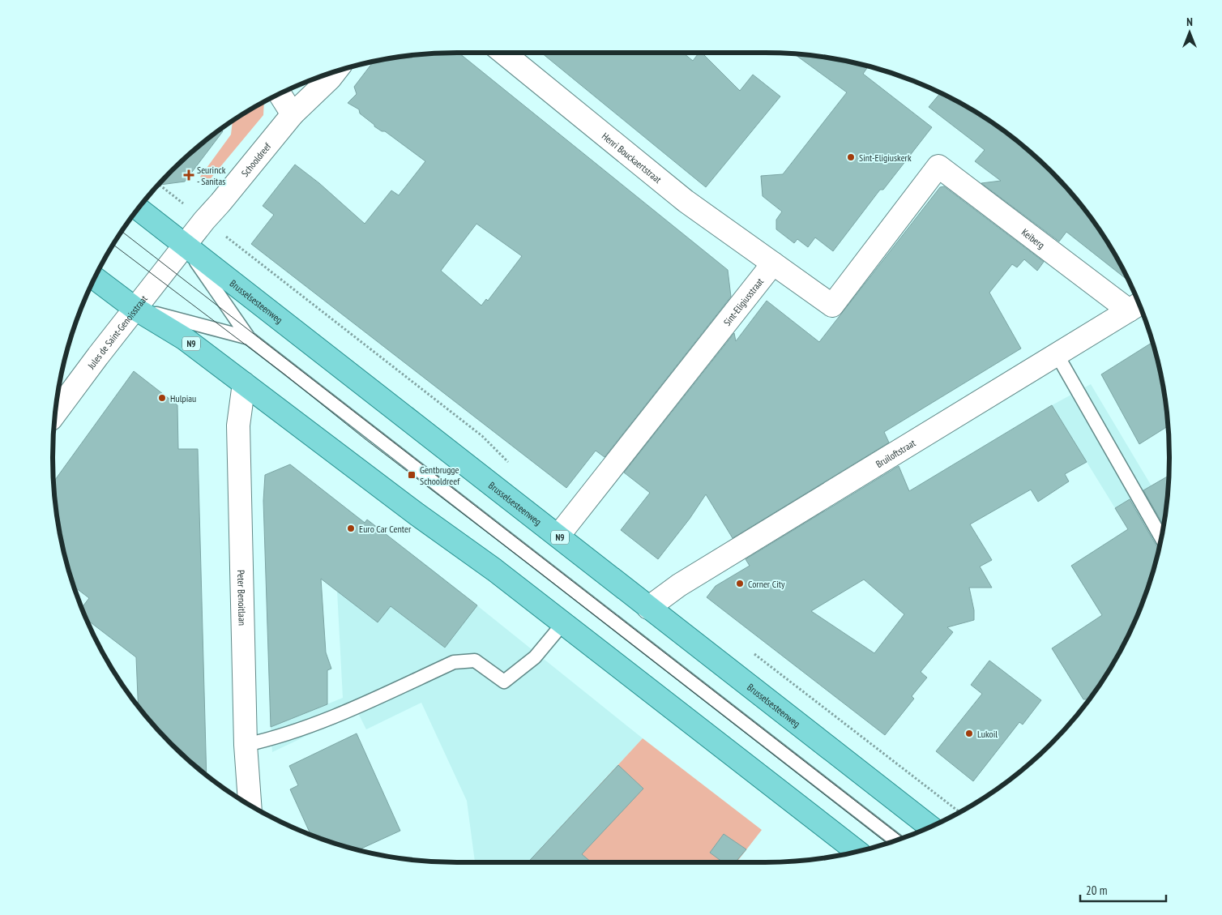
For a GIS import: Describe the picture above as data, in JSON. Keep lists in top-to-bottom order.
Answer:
{
  "streets": {
    "main road": ["Brusselsesteenweg", "N9"],
    "street": [
      "Henri Bouckaertstraat",
      "Schooldreef",
      "Keiberg",
      "Sint-Eligiusstraat",
      "Jules de Saint-Genoisstraat",
      "Bruiloftstraat",
      "Peter Benoitlaan"
    ]
  },
  "crossings": [
    ["Henri Bouckaertstraat", "Keiberg"],
    ["Henri Bouckaertstraat", "Sint-Eligiusstraat"],
    ["Schooldreef", "Brusselsesteenweg"],
    ["Schooldreef", "Jules de Saint-Genoisstraat"],
    ["Keiberg", "Sint-Eligiusstraat"],
    ["Keiberg", "Bruiloftstraat"],
    ["Brusselsesteenweg", "Sint-Eligiusstraat"],
    ["Brusselsesteenweg", "Jules de Saint-Genoisstraat"],
    ["Brusselsesteenweg", "Bruiloftstraat"],
    ["Jules de Saint-Genoisstraat", "N9"],
    ["N9", "Peter Benoitlaan"]
  ],
  "places": {
    "other": [
      "Sint-Eligiuskerk",
      "Hulpiau",
      "Euro Car Center",
      "Corner City",
      "Lukoil"
    ],
    "health": ["Seurinck - Sanitas"],
    "transit": ["Gentbrugge Schooldreef"]
  },
  "scale_bar": "20 m",
  "north": "top"
}
